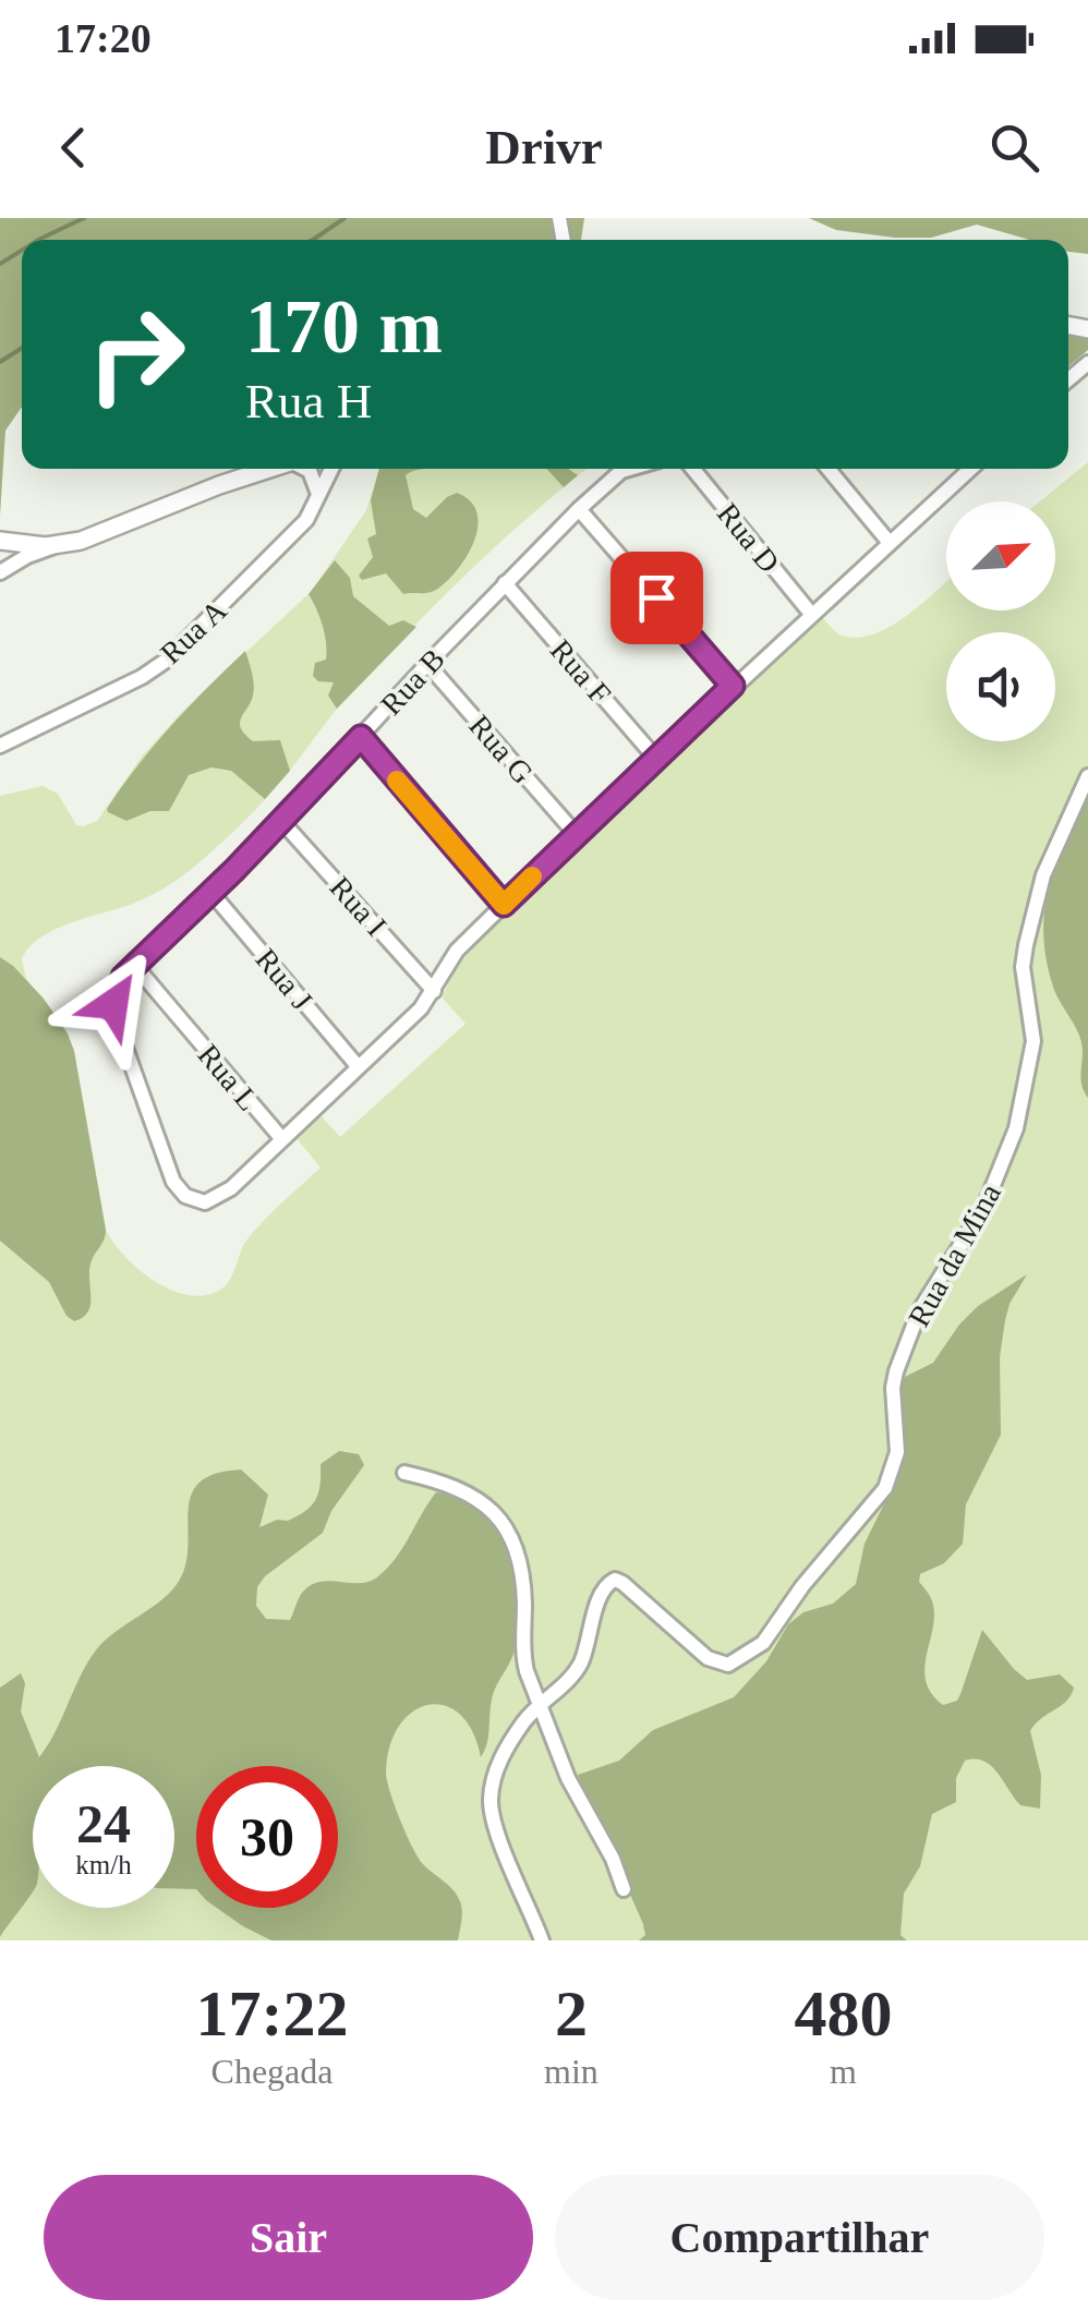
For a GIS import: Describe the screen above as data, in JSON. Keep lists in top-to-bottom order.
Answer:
{
  "streets": {
    "street": [
      "Rua D",
      "Rua A",
      "Rua F",
      "Rua B",
      "Rua G",
      "Rua I",
      "Rua J",
      "Rua L",
      "Rua da Mina"
    ]
  },
  "crossings": [
    ["Rua F", "Rua B"],
    ["Rua B", "Rua G"],
    ["Rua B", "Rua I"],
    ["Rua B", "Rua J"],
    ["Rua B", "Rua L"]
  ],
  "north": "top right",
  "page": {
    "status": "17:20",
    "header": "Drivr",
    "turn": ["170 m", "Rua H"],
    "speed": "24 km/h",
    "limit": "30",
    "eta": [
      "17:22",
      "Chegada",
      "2",
      "min",
      "480",
      "m"
    ],
    "buttons": ["Sair", "Compartilhar"]
  }
}
